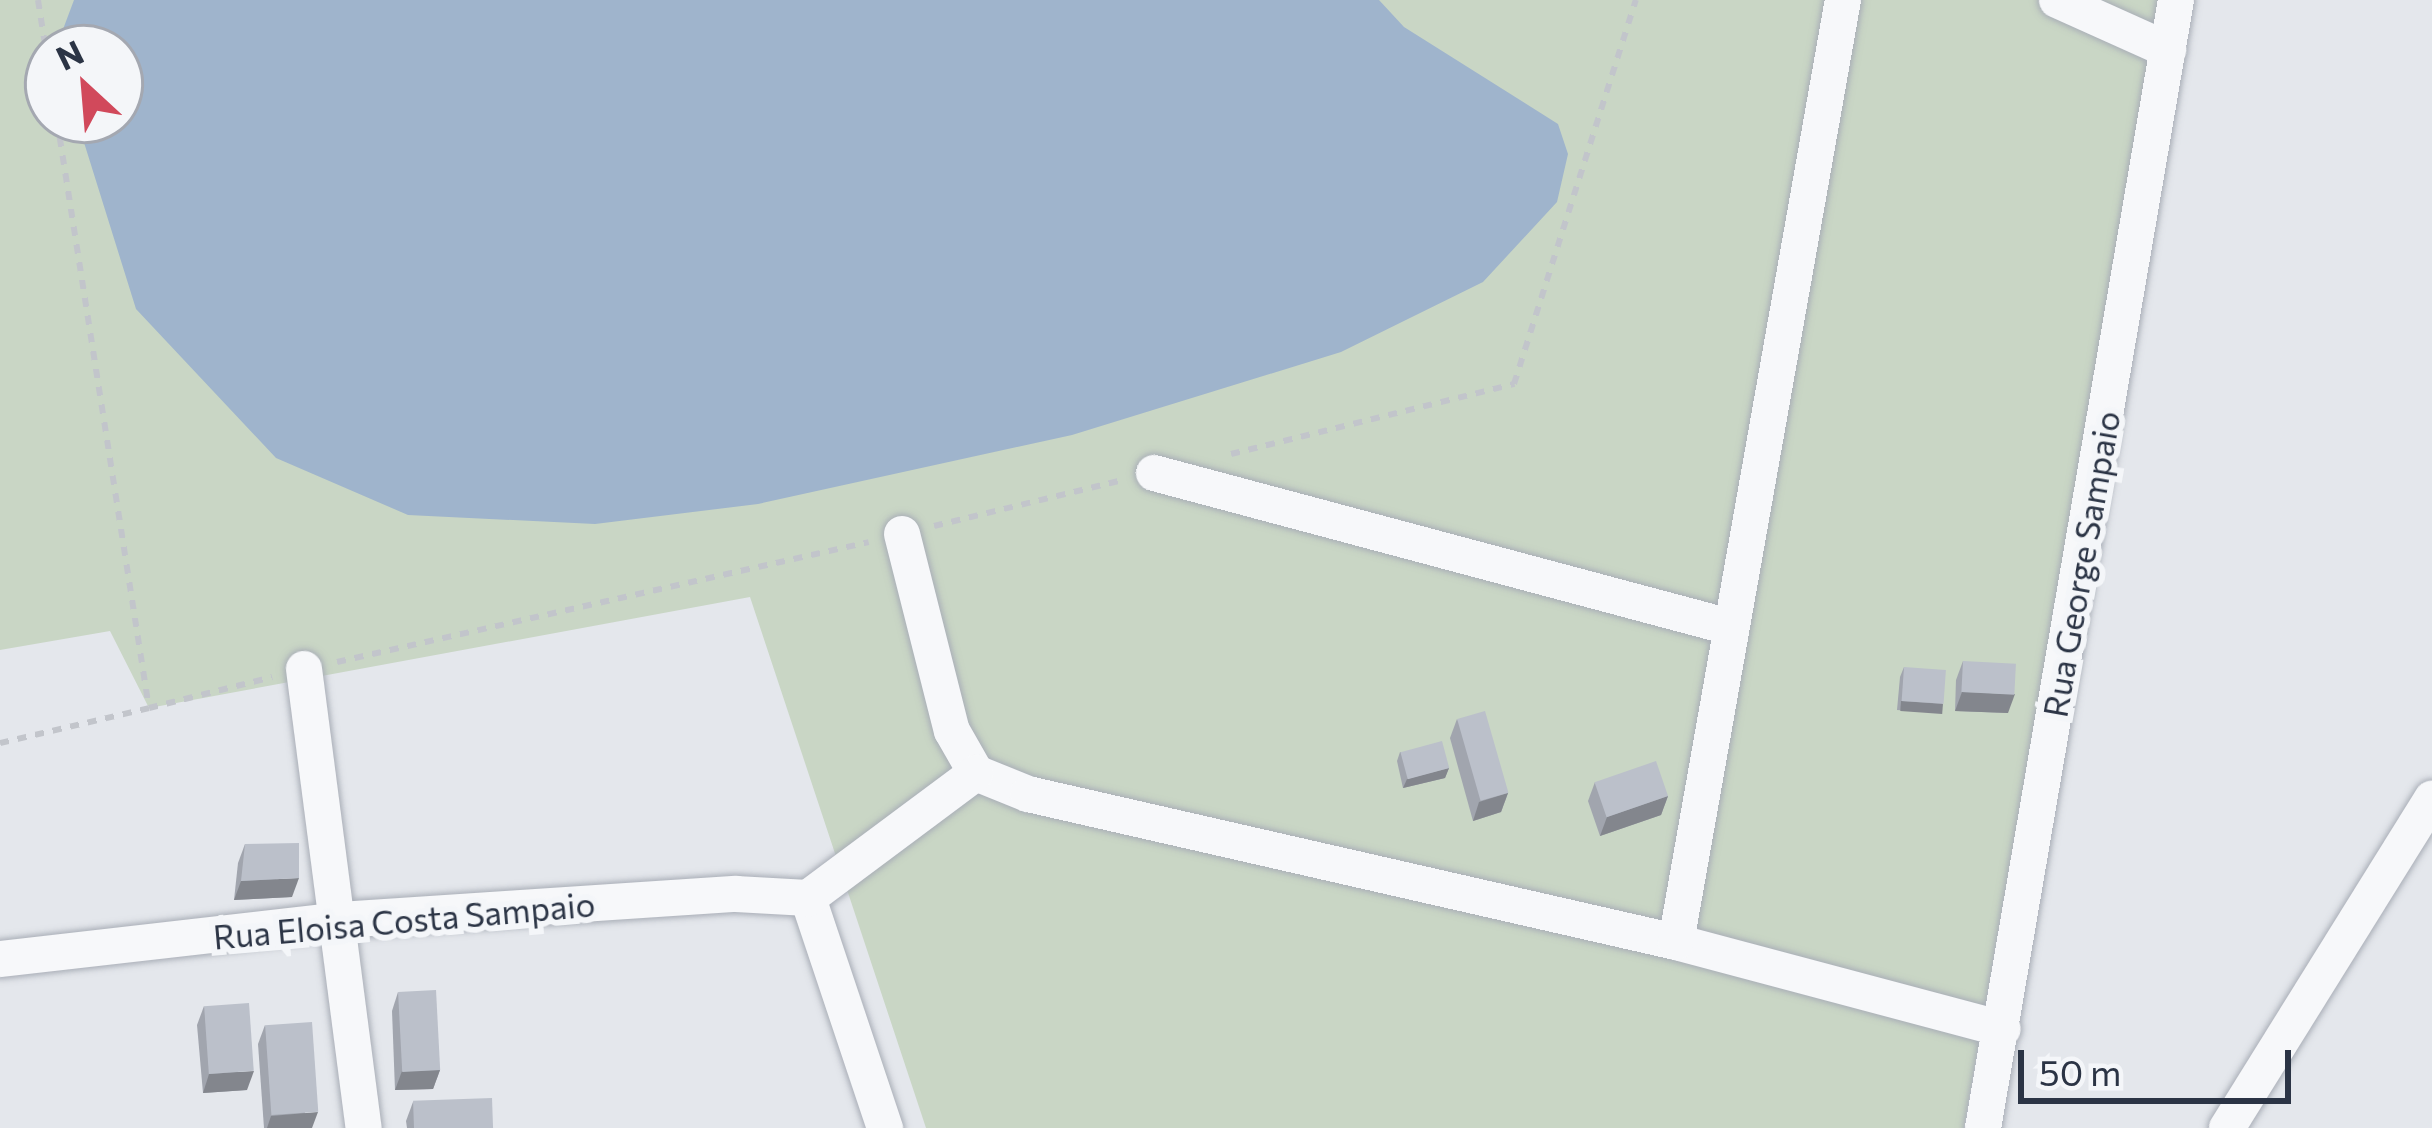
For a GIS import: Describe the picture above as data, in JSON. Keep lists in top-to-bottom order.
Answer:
{
  "streets": {
    "street": ["Rua George Sampaio", "Rua Eloisa Costa Sampaio"]
  },
  "scale_bar": "50 m",
  "north": "top left"
}
